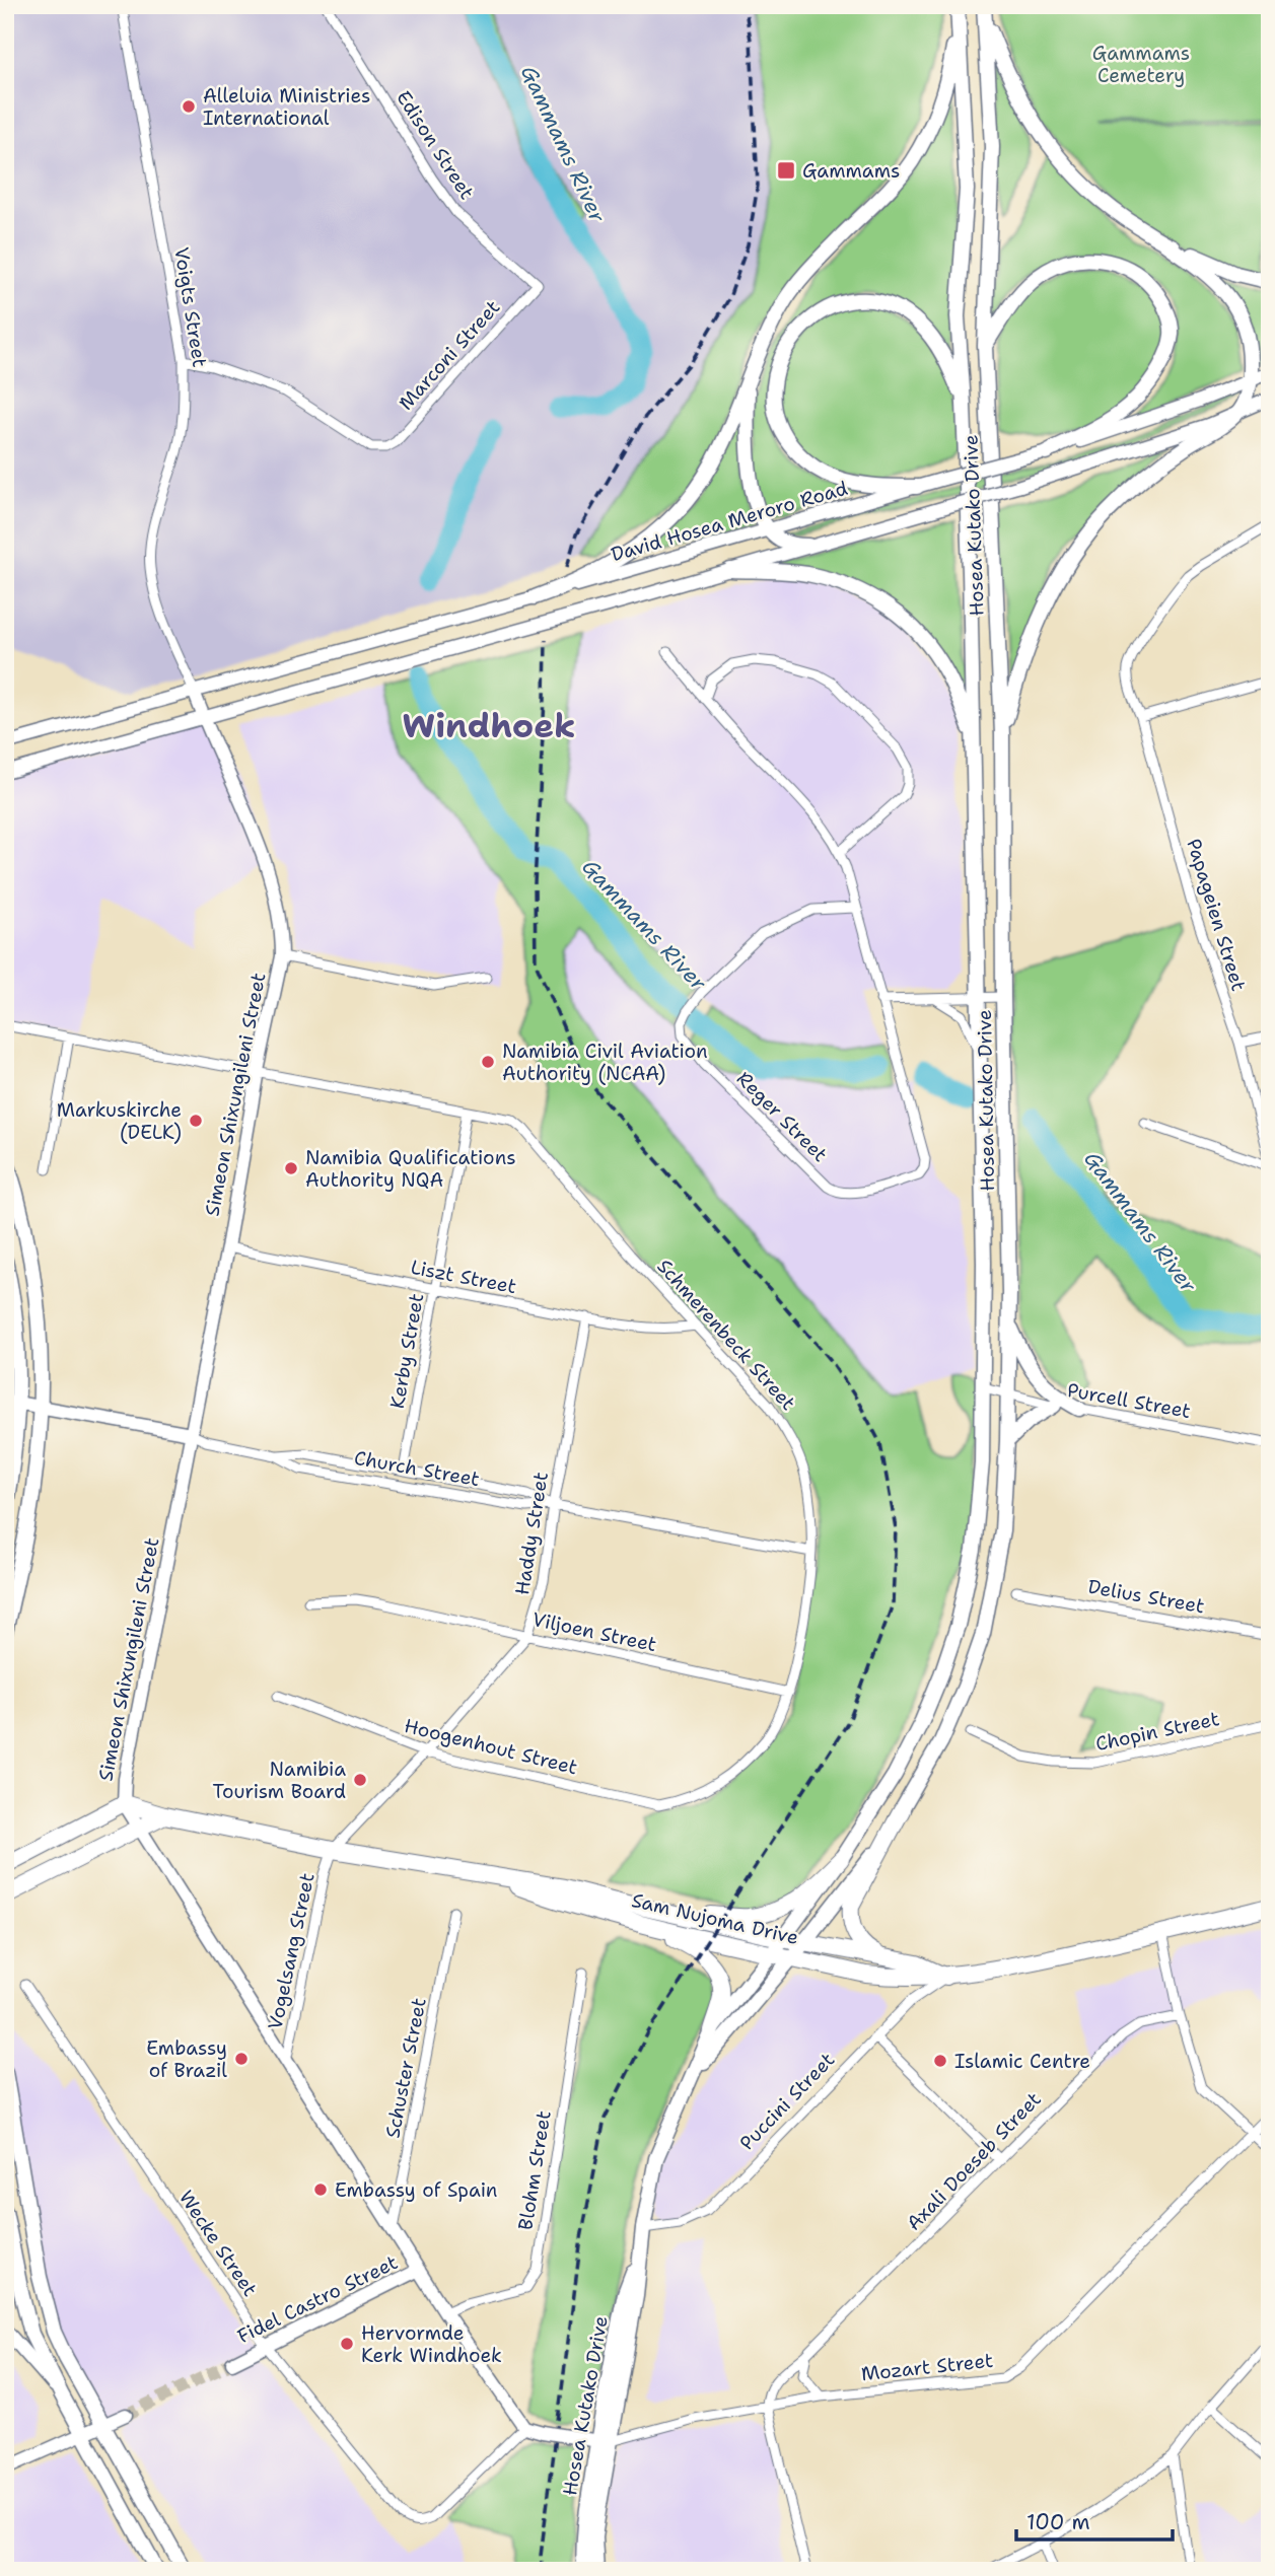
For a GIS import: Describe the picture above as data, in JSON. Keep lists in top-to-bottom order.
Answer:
{
  "streets": {
    "highway": ["Sam Nujoma Drive"],
    "main road": [
      "David Hosea Meroro Road",
      "Hosea Kutako Drive",
      "Simeon Shixungileni Street",
      "Church Street",
      "Fidel Castro Street"
    ],
    "street": [
      "Edison Street",
      "Voigts Street",
      "Marconi Street",
      "Papageien Street",
      "Reger Street",
      "Liszt Street",
      "Schmerenbeck Street",
      "Kerby Street",
      "Purcell Street",
      "Haddy Street",
      "Delius Street",
      "Viljoen Street",
      "Chopin Street",
      "Hoogenhout Street",
      "Vogelsang Street",
      "Schuster Street",
      "Puccini Street",
      "Axali Doeseb Street",
      "Blohm Street",
      "Wecke Street",
      "Mozart Street"
    ]
  },
  "crossings": [
    ["Edison Street", "Marconi Street"],
    ["Voigts Street", "Marconi Street"],
    ["Voigts Street", "David Hosea Meroro Road"],
    ["Hosea Kutako Drive", "Purcell Street"],
    ["Hosea Kutako Drive", "Sam Nujoma Drive"],
    ["Hosea Kutako Drive", "Puccini Street"],
    ["Hosea Kutako Drive", "Mozart Street"],
    ["Simeon Shixungileni Street", "Liszt Street"],
    ["Simeon Shixungileni Street", "Schmerenbeck Street"],
    ["Simeon Shixungileni Street", "Church Street"],
    ["Simeon Shixungileni Street", "Sam Nujoma Drive"],
    ["Simeon Shixungileni Street", "Vogelsang Street"],
    ["Simeon Shixungileni Street", "Schuster Street"],
    ["Simeon Shixungileni Street", "Blohm Street"],
    ["Simeon Shixungileni Street", "Wecke Street"],
    ["Simeon Shixungileni Street", "Fidel Castro Street"],
    ["Liszt Street", "Schmerenbeck Street"],
    ["Liszt Street", "Kerby Street"],
    ["Liszt Street", "Haddy Street"],
    ["Schmerenbeck Street", "Kerby Street"],
    ["Schmerenbeck Street", "Church Street"],
    ["Schmerenbeck Street", "Viljoen Street"],
    ["Schmerenbeck Street", "Hoogenhout Street"],
    ["Kerby Street", "Church Street"],
    ["Church Street", "Haddy Street"],
    ["Haddy Street", "Viljoen Street"],
    ["Haddy Street", "Hoogenhout Street"],
    ["Haddy Street", "Sam Nujoma Drive"],
    ["Haddy Street", "Vogelsang Street"],
    ["Sam Nujoma Drive", "Vogelsang Street"],
    ["Sam Nujoma Drive", "Puccini Street"],
    ["Axali Doeseb Street", "Mozart Street"],
    ["Wecke Street", "Fidel Castro Street"]
  ],
  "districts": ["Windhoek"],
  "water": ["Gammams River"],
  "parks": ["Gammams Cemetery"],
  "places": {
    "other": [
      "Alleluia Ministries International",
      "Namibia Civil Aviation Authority (NCAA)",
      "Markuskirche (DELK)",
      "Namibia Qualifications Authority NQA",
      "Namibia Tourism Board",
      "Embassy of Brazil",
      "Islamic Centre",
      "Embassy of Spain",
      "Hervormde Kerk Windhoek"
    ],
    "transit": ["Gammams"]
  },
  "scale_bar": "100 m"
}
